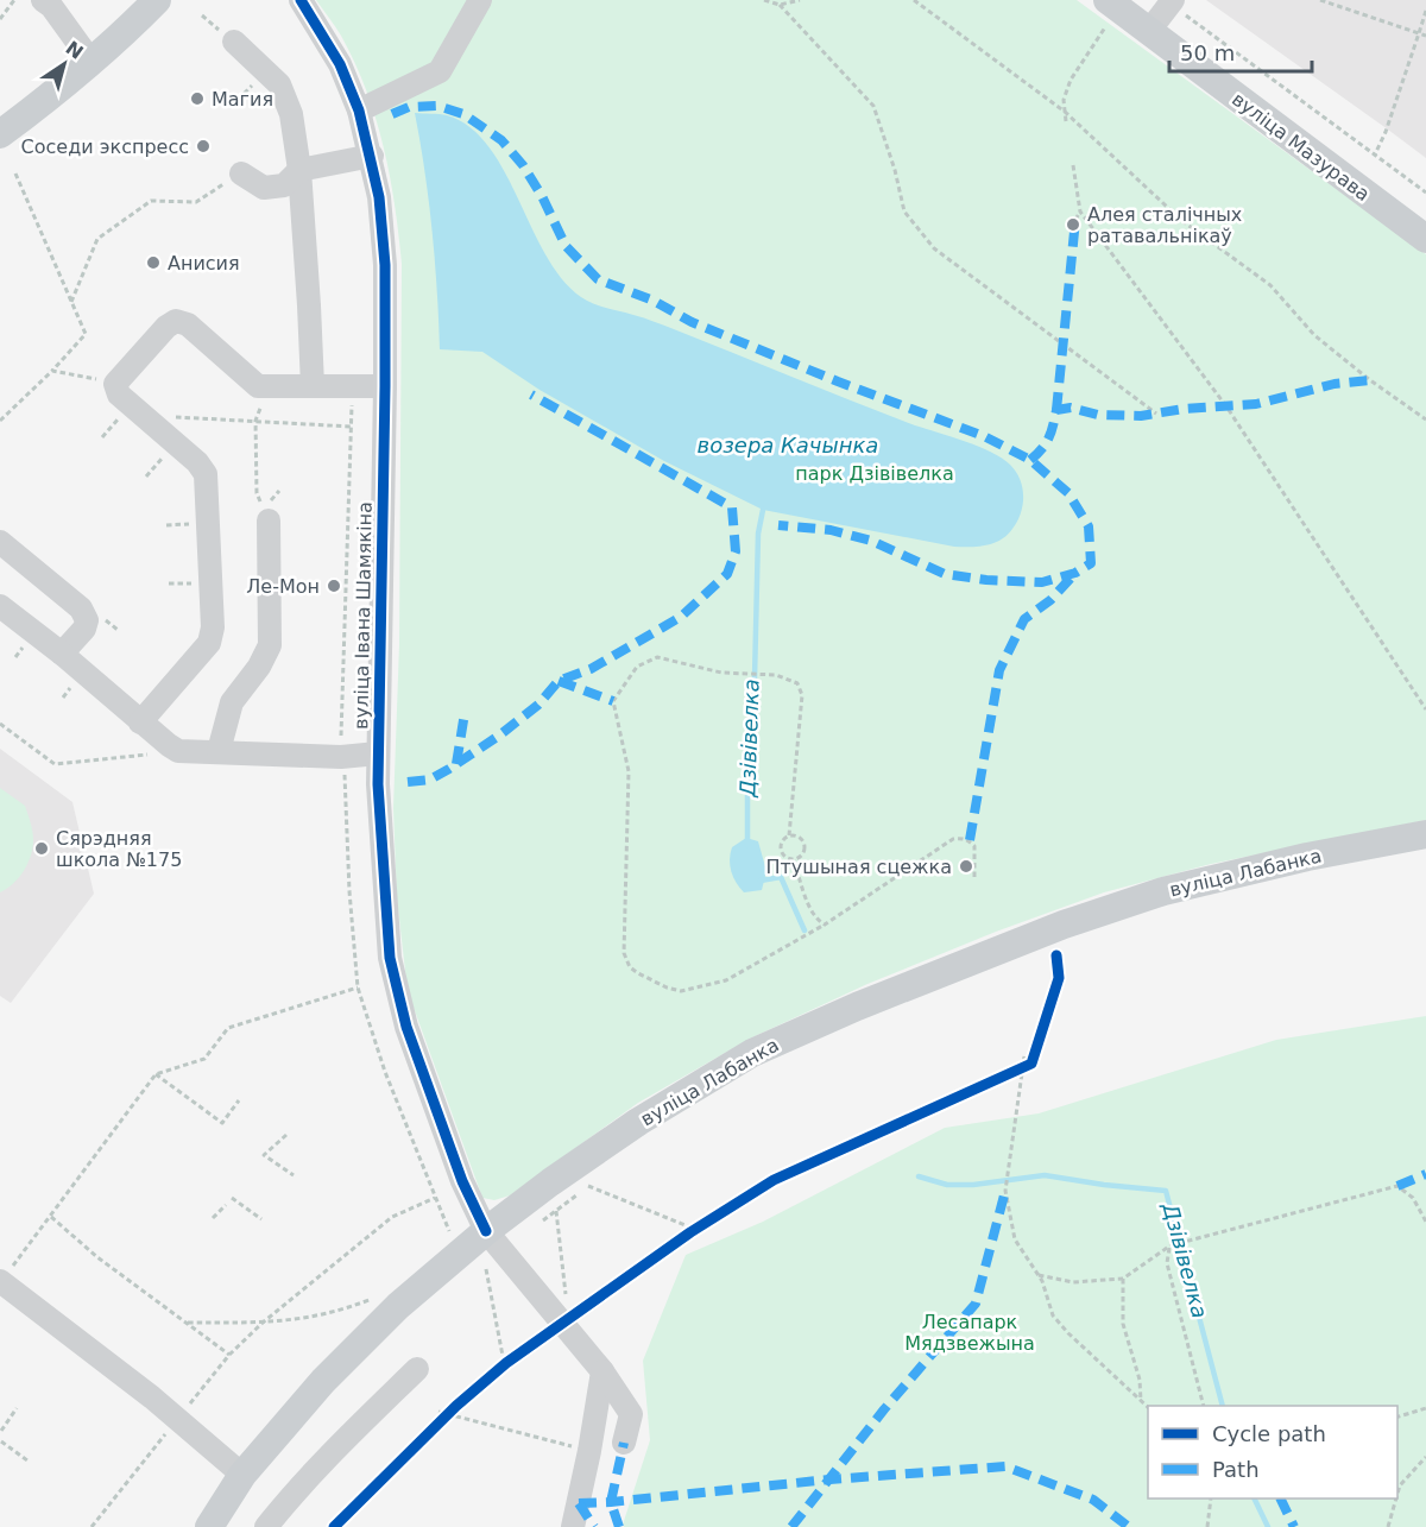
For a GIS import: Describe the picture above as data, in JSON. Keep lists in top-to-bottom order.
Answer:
{
  "streets": {
    "main road": ["вуліца Мазурава", "вуліца Лабанка"],
    "street": ["вуліца Івана Шамякіна"]
  },
  "crossings": [
    ["вуліца Івана Шамякіна", "вуліца Лабанка"]
  ],
  "water": ["возера Качынка", "Дзівівелка"],
  "parks": ["парк Дзівівелка", "Лесапарк Мядзвежына"],
  "places": [
    "Магия",
    "Соседи экспресс",
    "Алея сталічных ратавальнікаў",
    "Анисия",
    "Ле-Мон",
    "Сярэдняя школа №175",
    "Птушыная сцежка"
  ],
  "legend": ["Cycle path", "Path"],
  "scale_bar": "50 m",
  "north": "top right"
}
